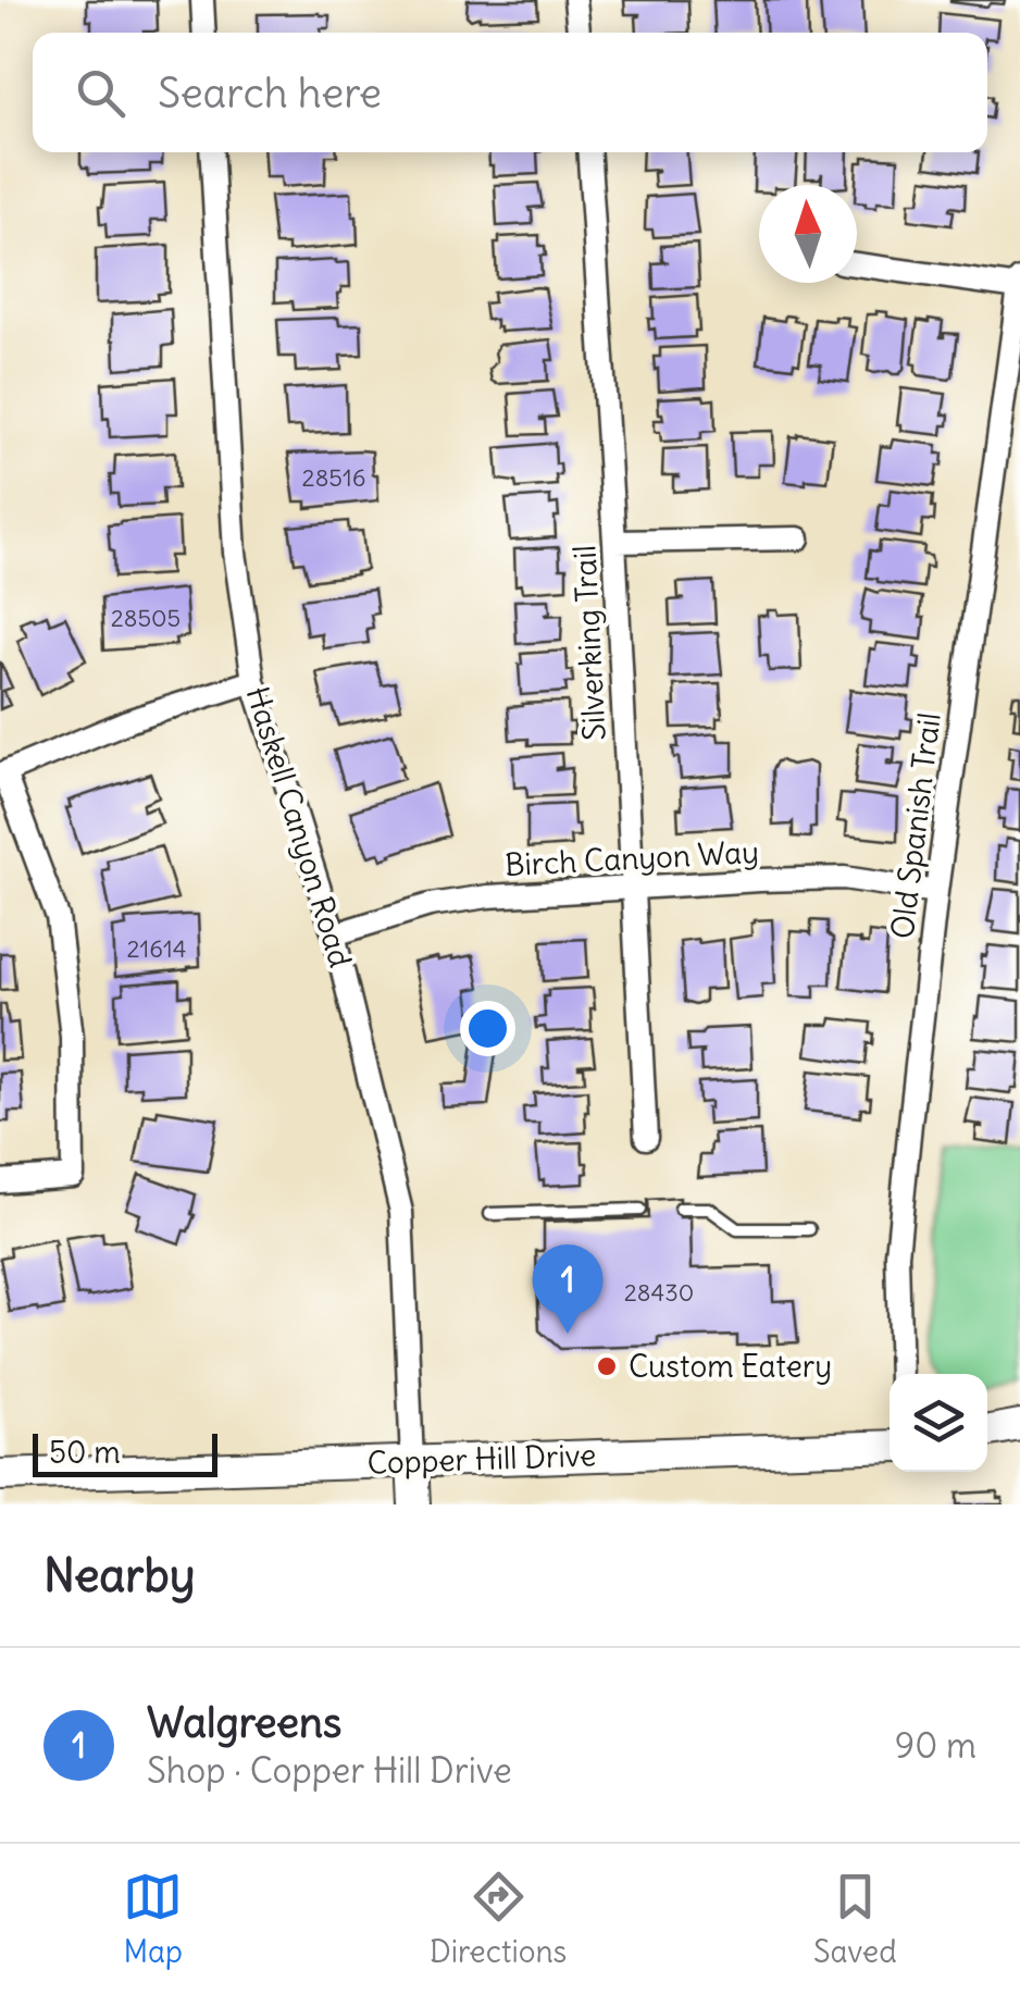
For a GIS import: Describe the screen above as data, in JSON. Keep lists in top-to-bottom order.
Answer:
{
  "streets": {
    "main road": ["Haskell Canyon Road", "Copper Hill Drive"],
    "street": ["Silverking Trail", "Old Spanish Trail", "Birch Canyon Way"]
  },
  "crossings": [
    ["Silverking Trail", "Birch Canyon Way"],
    ["Old Spanish Trail", "Birch Canyon Way"],
    ["Haskell Canyon Road", "Birch Canyon Way"],
    ["Haskell Canyon Road", "Copper Hill Drive"]
  ],
  "places": ["Custom Eatery"],
  "house_numbers": [
    "28516",
    "28505",
    "21614",
    "28430"
  ],
  "scale_bar": "50 m",
  "north": "top",
  "page": {
    "search": "Search here",
    "pins": "1",
    "scale": "50 m",
    "heading": "Nearby",
    "list": [
      {
        "mark": "1",
        "name": "Walgreens",
        "note": "Shop · Copper Hill Drive",
        "value": "90 m"
      }
    ],
    "nav": ["Map", "Directions", "Saved"]
  }
}
